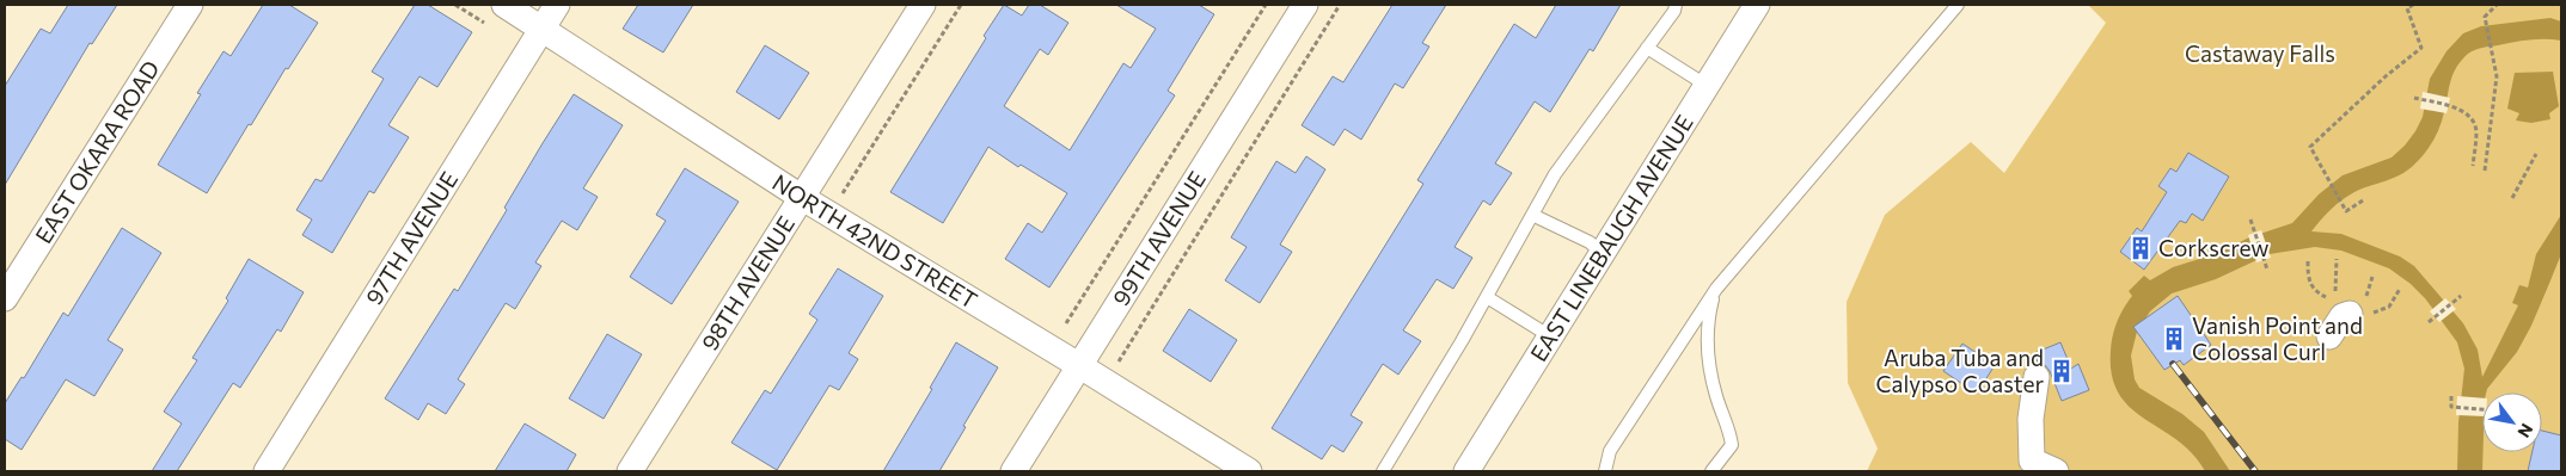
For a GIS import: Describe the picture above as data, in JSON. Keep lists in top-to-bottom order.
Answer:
{
  "streets": {
    "street": [
      "EAST OKARA ROAD",
      "97TH AVENUE",
      "EAST LINEBAUGH AVENUE",
      "99TH AVENUE",
      "NORTH 42ND STREET",
      "98TH AVENUE"
    ]
  },
  "crossings": [
    ["97TH AVENUE", "NORTH 42ND STREET"],
    ["99TH AVENUE", "NORTH 42ND STREET"],
    ["NORTH 42ND STREET", "98TH AVENUE"]
  ],
  "parks": ["Castaway Falls"],
  "places": {
    "building": ["Corkscrew", "Vanish Point and Colossal Curl", "Aruba Tuba and Calypso Coaster"]
  },
  "north": "bottom right"
}
